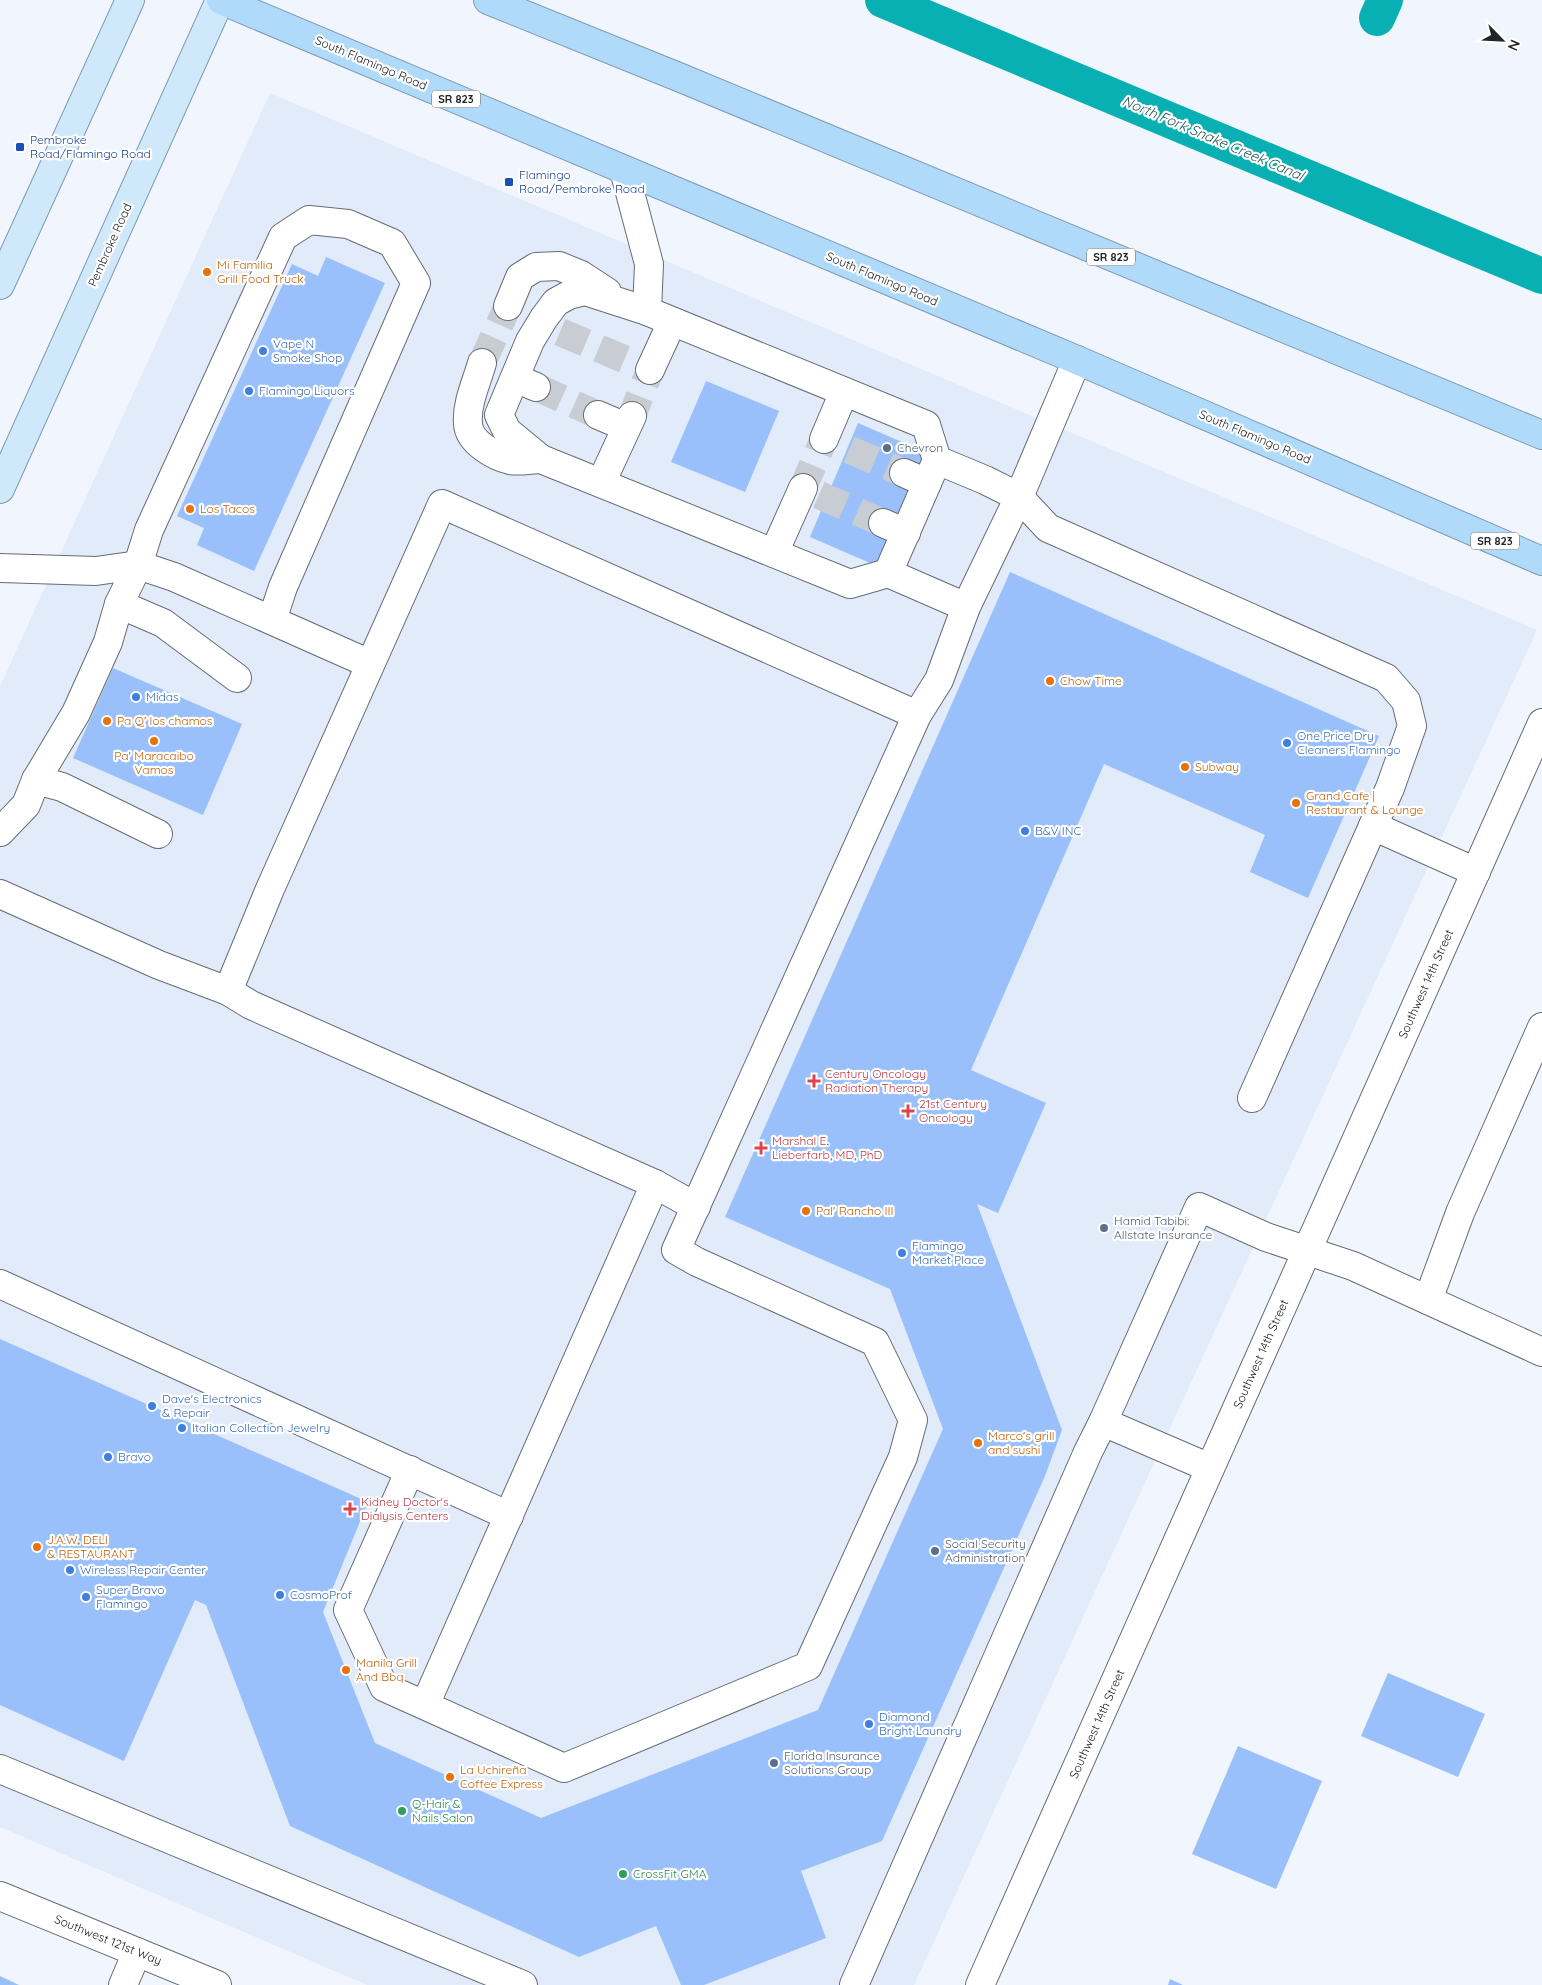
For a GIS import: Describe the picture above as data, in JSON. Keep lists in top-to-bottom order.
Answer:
{
  "streets": {
    "highway": ["South Flamingo Road", "SR 823"],
    "main road": ["Pembroke Road"],
    "street": ["Southwest 14th Street", "Southwest 121st Way"]
  },
  "crossings": [
    ["South Flamingo Road", "Pembroke Road"]
  ],
  "water": ["North Fork Snake Creek Canal"],
  "places": {
    "transit": ["Pembroke Road/Flamingo Road", "Flamingo Road/Pembroke Road"],
    "other": [
      "Mi Familia Grill Food Truck",
      "Vape N Smoke Shop",
      "Flamingo Liquors",
      "Chevron",
      "Los Tacos",
      "Chow Time",
      "Midas",
      "Pa Q’ los chamos",
      "Pa' Maracaibo Vamos",
      "One Price Dry Cleaners Flamingo",
      "Subway",
      "Grand Cafe | Restaurant & Lounge",
      "B&V INC",
      "Pal' Rancho III",
      "Hamid Tabibi: Allstate Insurance",
      "Flamingo Market Place",
      "Dave's Electronics & Repair",
      "Italian Collection Jewelry",
      "Marco's grill and sushi",
      "Bravo",
      "J.A.W. DELI & RESTAURANT",
      "Social Security Administration",
      "Wireless Repair Center",
      "CosmoProf",
      "Super Bravo Flamingo",
      "Manila Grill And Bbq",
      "Diamond Bright Laundry",
      "Florida Insurance Solutions Group",
      "La Uchireña Coffee Express",
      "Q-Hair & Nails Salon",
      "CrossFit GMA"
    ],
    "health": [
      "Century Oncology Radiation Therapy",
      "21st Century Oncology",
      "Marshal E. Lieberfarb, MD, PhD",
      "Kidney Doctor's Dialysis Centers"
    ]
  },
  "north": "bottom right"
}
